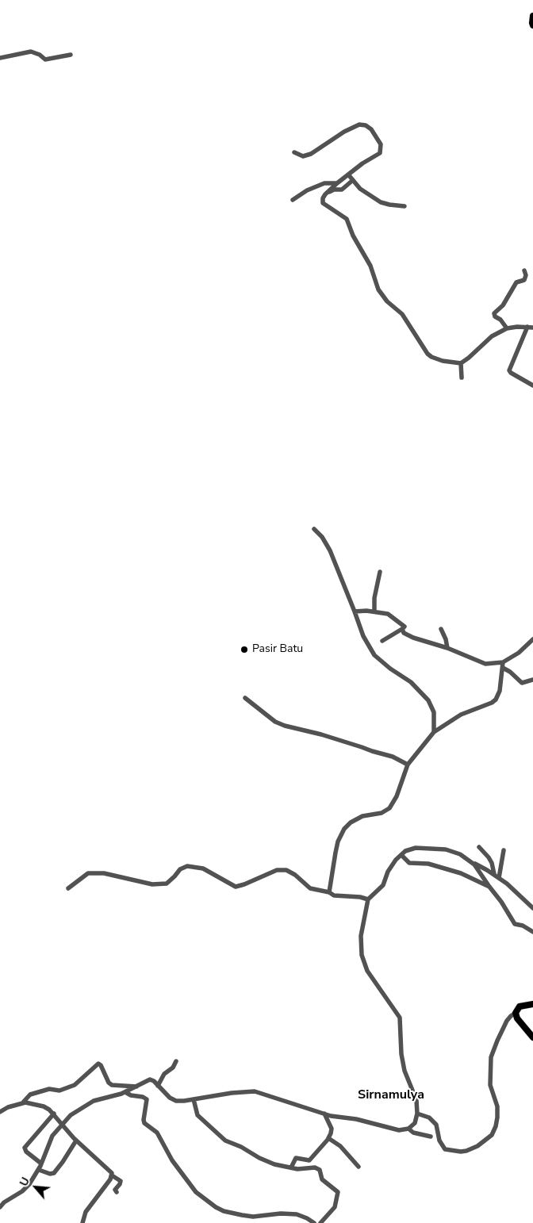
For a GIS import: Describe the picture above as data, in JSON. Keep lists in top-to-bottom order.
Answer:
{
  "districts": ["Sirnamulya"],
  "places": ["Pasir Batu"],
  "north": "top left"
}
